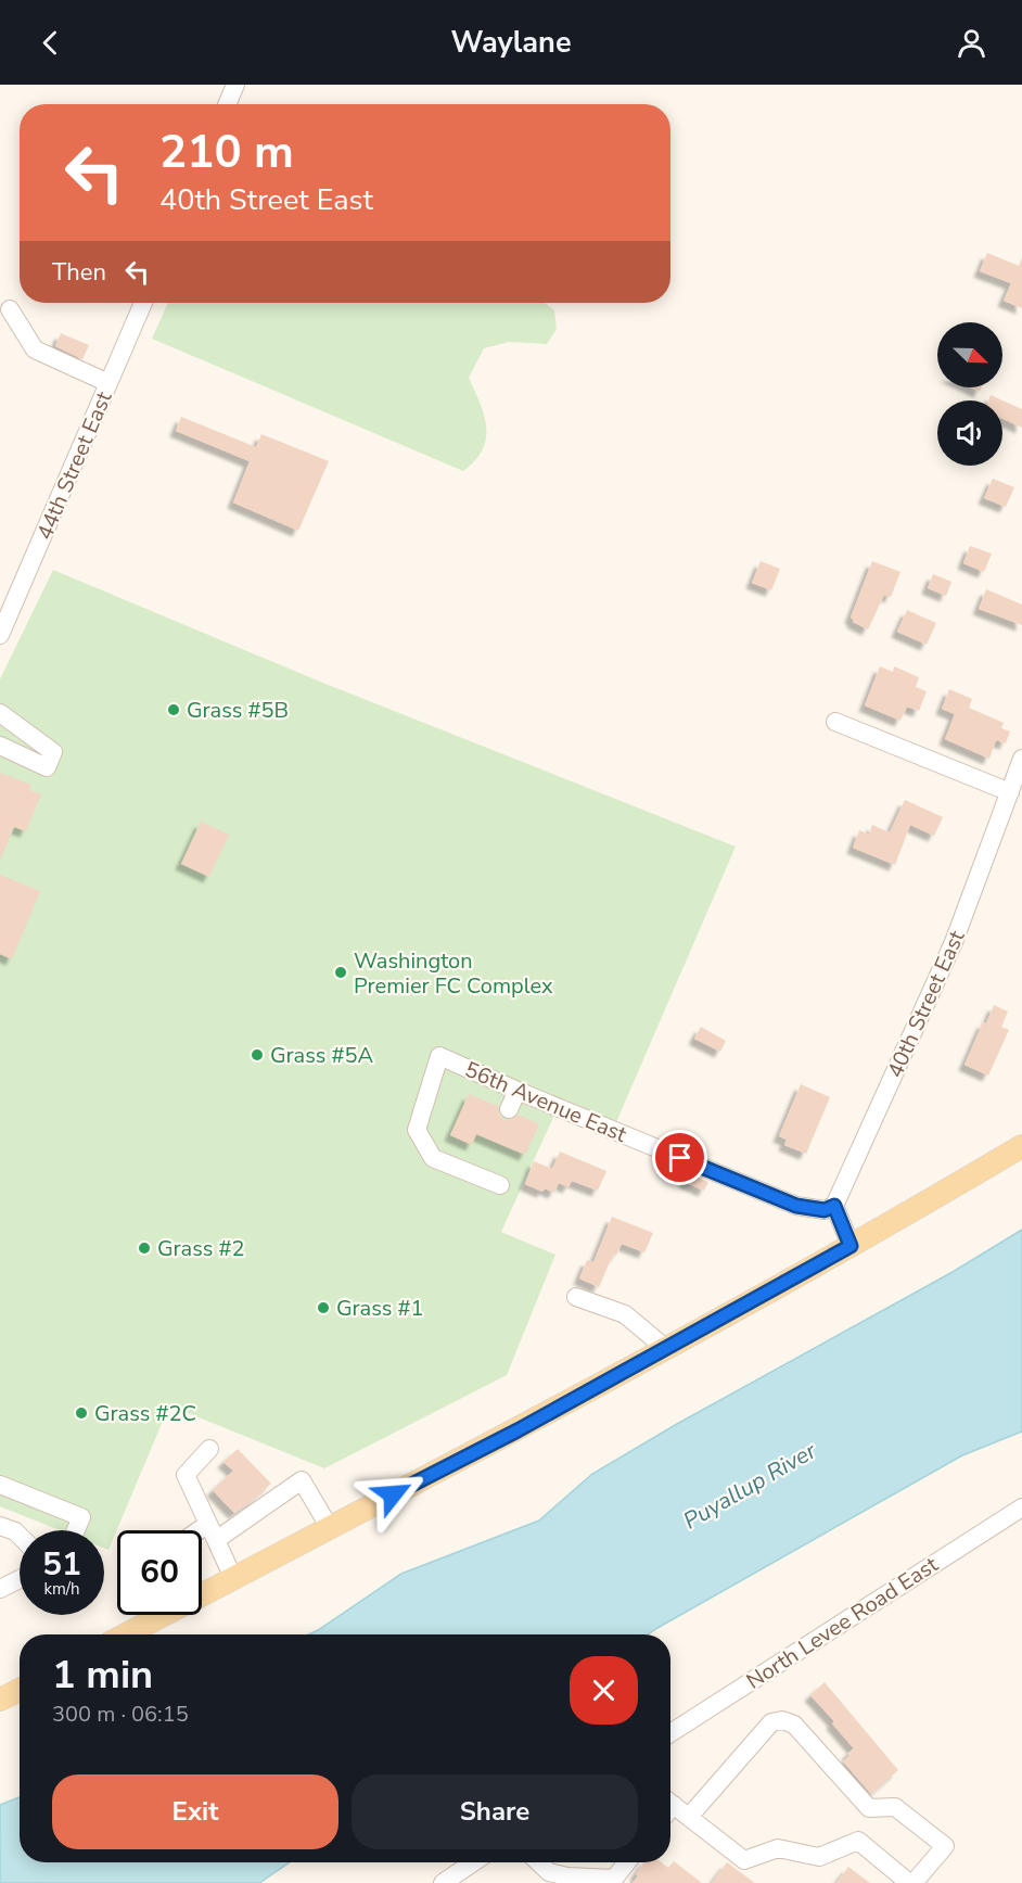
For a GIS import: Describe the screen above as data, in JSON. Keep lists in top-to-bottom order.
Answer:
{
  "streets": {
    "street": [
      "44th Street East",
      "40th Street East",
      "56th Avenue East",
      "North Levee Road East"
    ]
  },
  "crossings": [
    ["40th Street East", "56th Avenue East"]
  ],
  "water": ["Puyallup River"],
  "places": [
    "Grass #5B",
    "Washington Premier FC Complex",
    "Grass #5A",
    "Grass #2",
    "Grass #1",
    "Grass #2C"
  ],
  "north": "bottom right",
  "page": {
    "header": "Waylane",
    "turn": ["210 m", "40th Street East"],
    "then": "Then",
    "speed": "51 km/h",
    "limit": "60",
    "heading": ["1 min", "300 m · 06:15"],
    "buttons": ["Exit", "Share"]
  }
}
